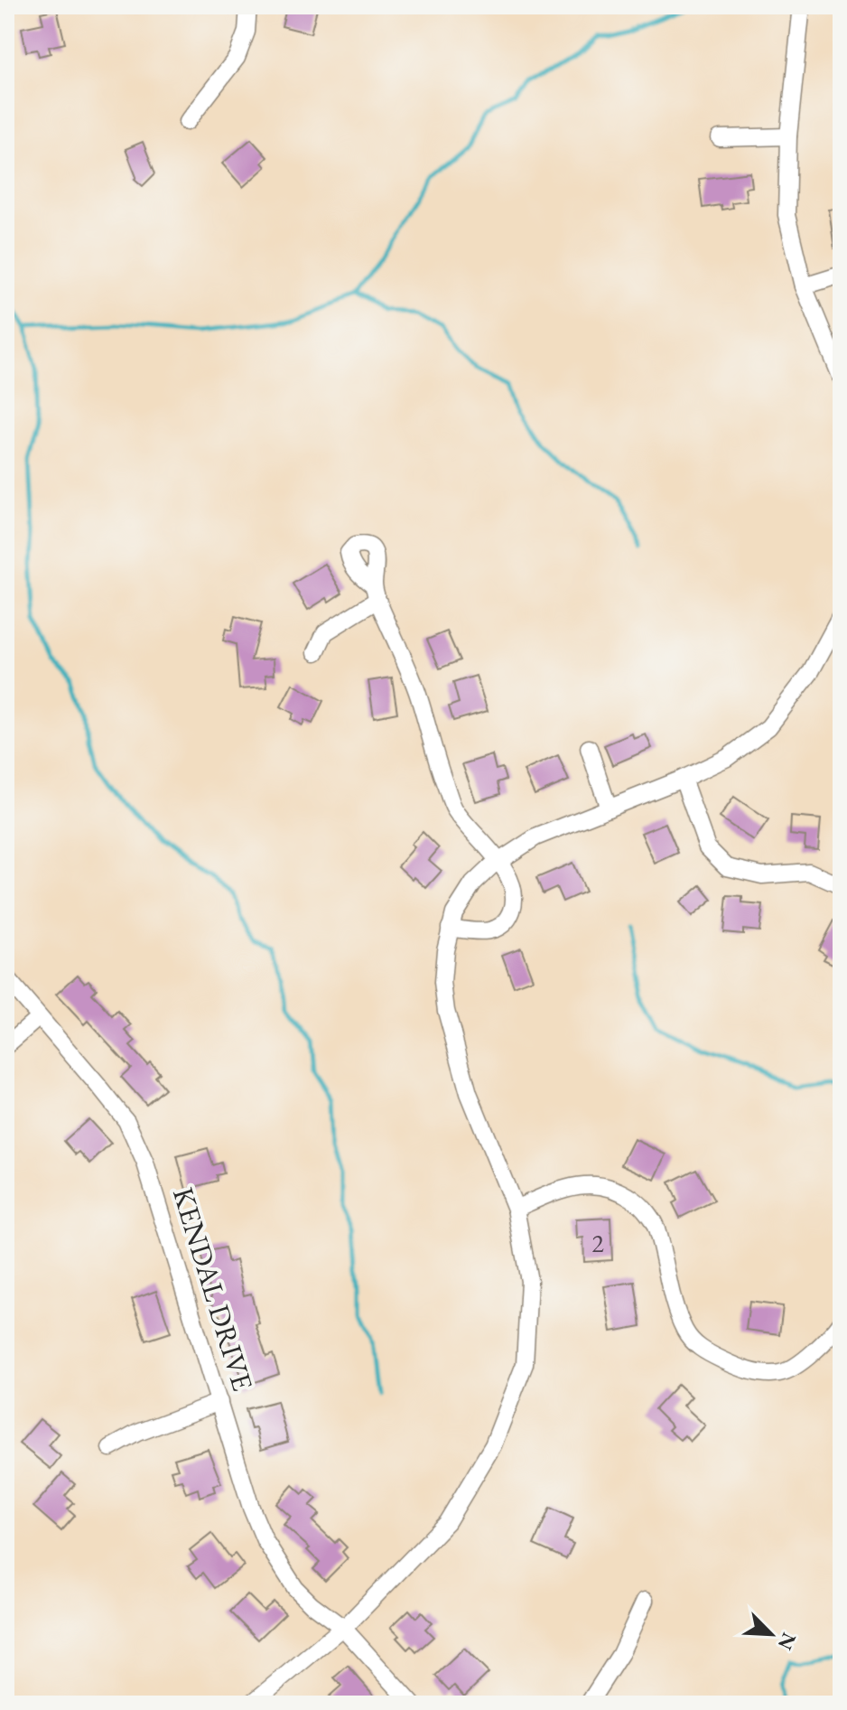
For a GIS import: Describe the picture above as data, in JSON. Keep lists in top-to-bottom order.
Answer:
{
  "streets": {
    "street": ["KENDAL DRIVE"]
  },
  "house_numbers": ["2"],
  "north": "bottom right"
}
